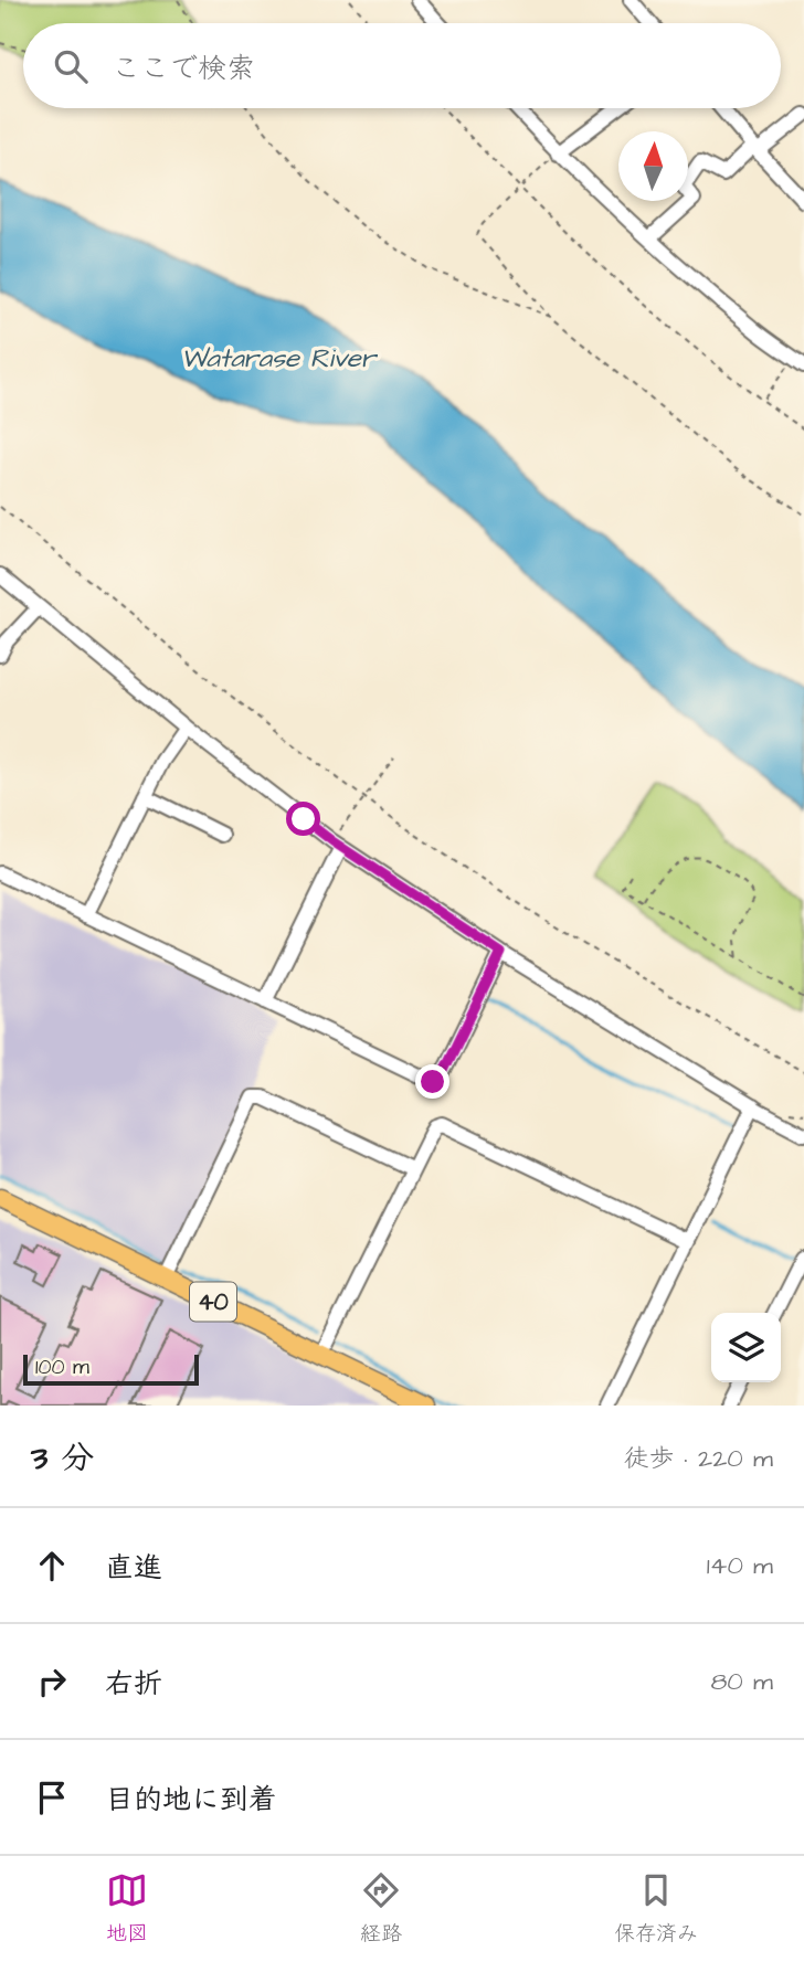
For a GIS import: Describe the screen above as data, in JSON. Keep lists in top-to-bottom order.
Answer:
{
  "streets": {
    "main road": ["40"]
  },
  "water": ["Watarase River"],
  "scale_bar": "100 m",
  "north": "top",
  "page": {
    "search": "ここで検索",
    "scale": "100 m",
    "heading": ["3 分", "徒歩 · 220 m"],
    "list": [
      ["直進", "140 m"],
      ["右折", "80 m"],
      "目的地に到着"
    ],
    "nav": ["地図", "経路", "保存済み"]
  }
}
